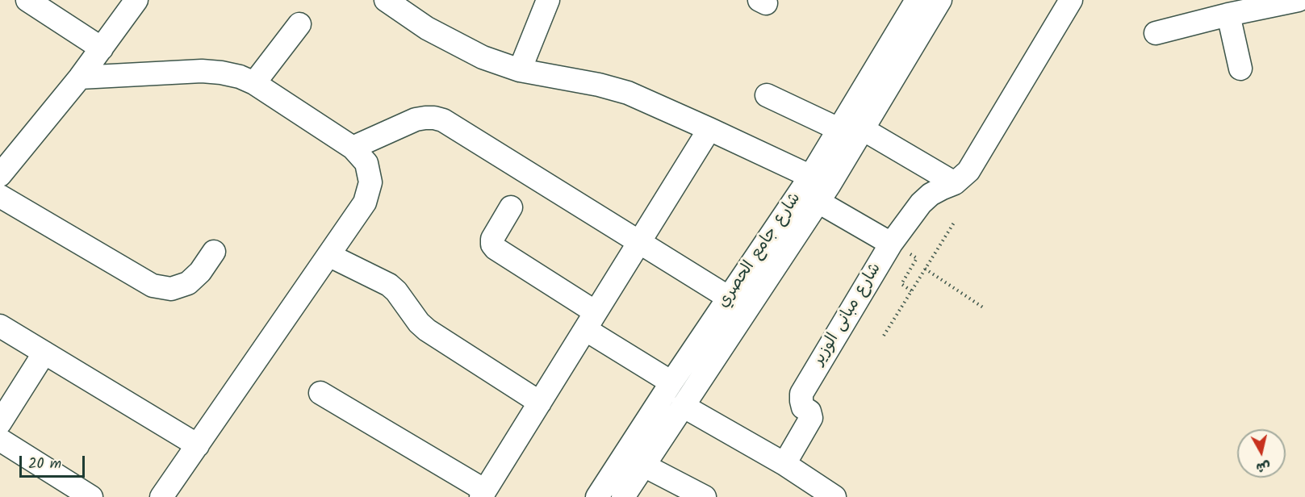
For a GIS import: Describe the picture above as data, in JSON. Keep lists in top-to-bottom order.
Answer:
{
  "streets": {
    "street": ["شارع جامع الحصري", "شارع مبانى الوزير"]
  },
  "scale_bar": "20 m",
  "north": "bottom"
}
